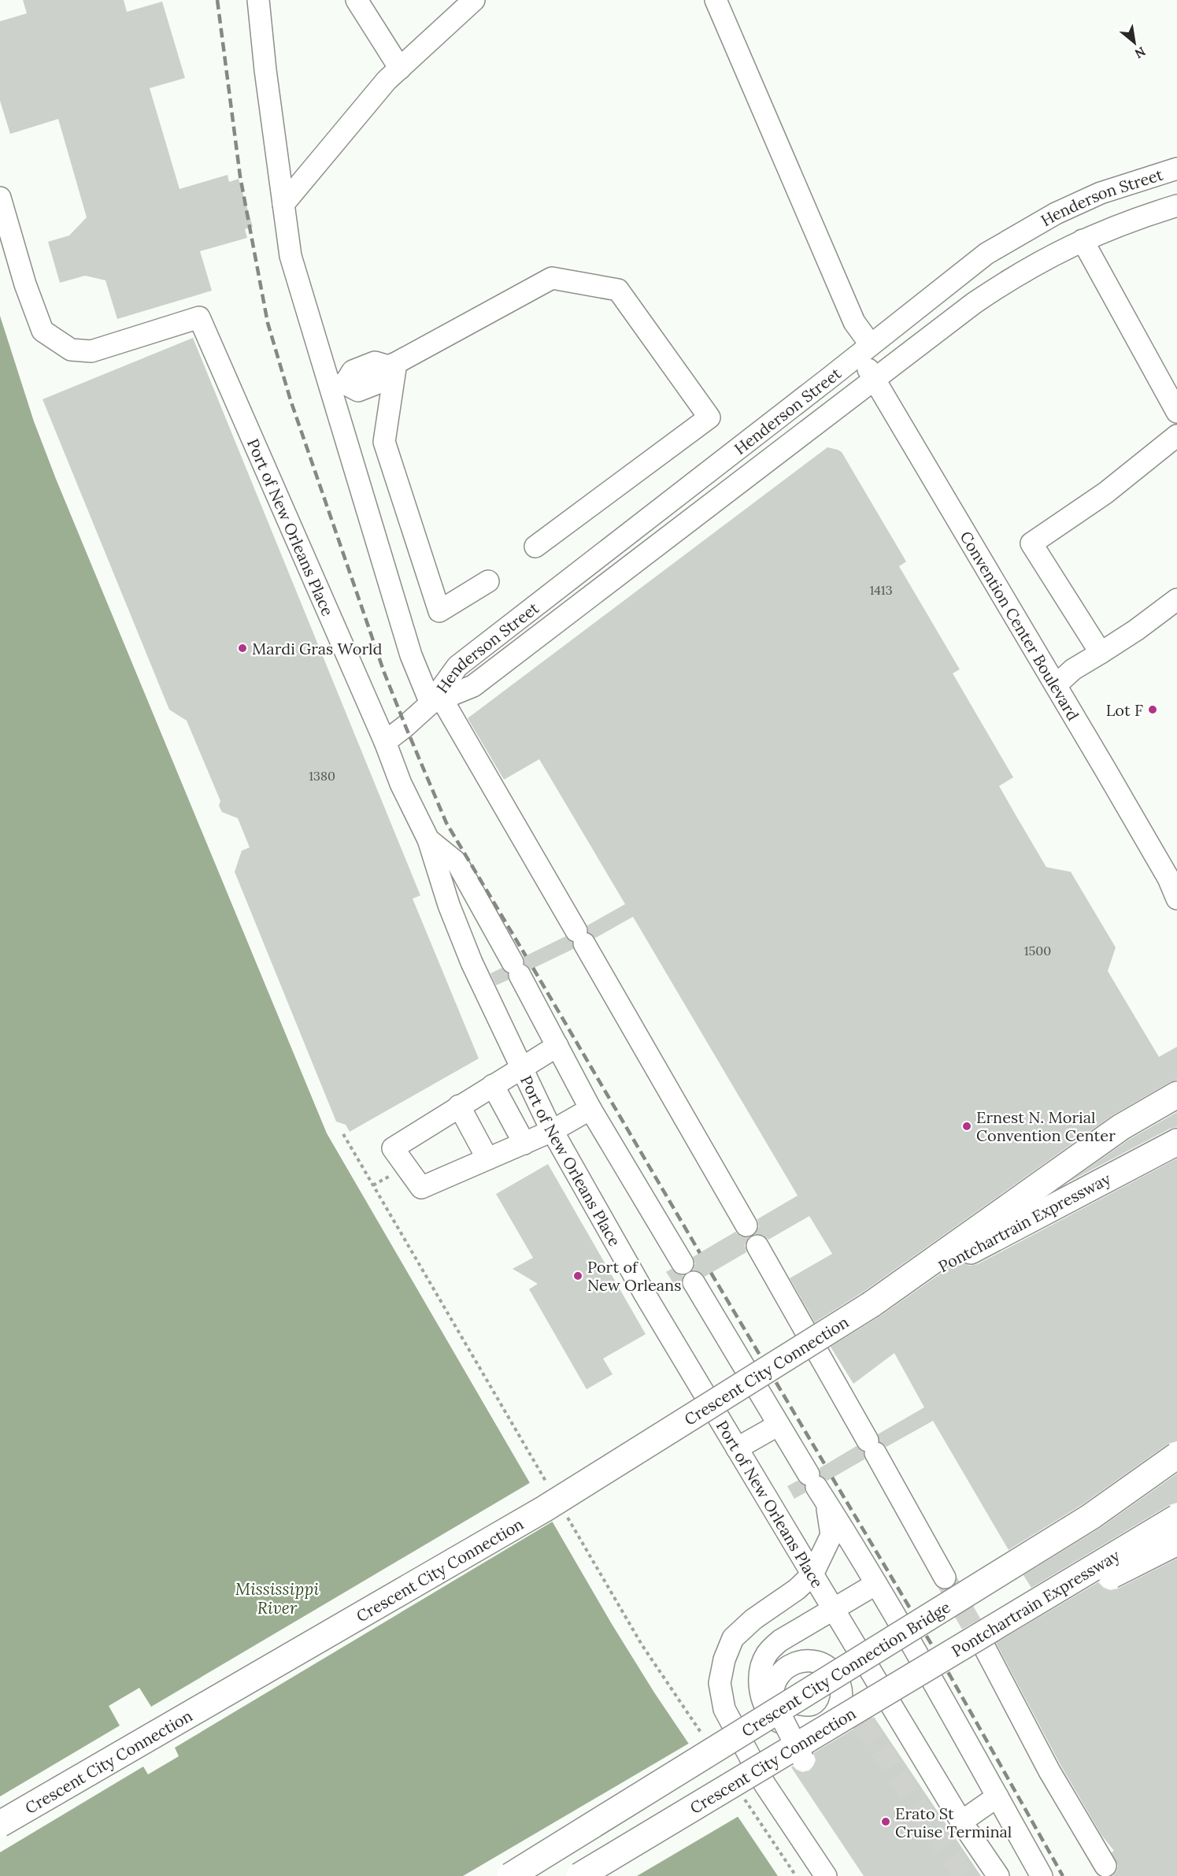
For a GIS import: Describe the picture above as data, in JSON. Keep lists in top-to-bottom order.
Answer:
{
  "streets": {
    "highway": ["Pontchartrain Expressway", "Crescent City Connection", "Crescent City Connection Bridge"],
    "street": ["Henderson Street", "Port of New Orleans Place", "Convention Center Boulevard"]
  },
  "crossings": [
    ["Henderson Street", "Port of New Orleans Place"],
    ["Henderson Street", "Convention Center Boulevard"],
    ["Pontchartrain Expressway", "Crescent City Connection"]
  ],
  "water": ["Mississippi River"],
  "places": [
    "Mardi Gras World",
    "Lot F",
    "Ernest N. Morial Convention Center",
    "Port of New Orleans",
    "Erato St Cruise Terminal"
  ],
  "house_numbers": ["1413", "1380", "1500"],
  "north": "bottom right"
}
